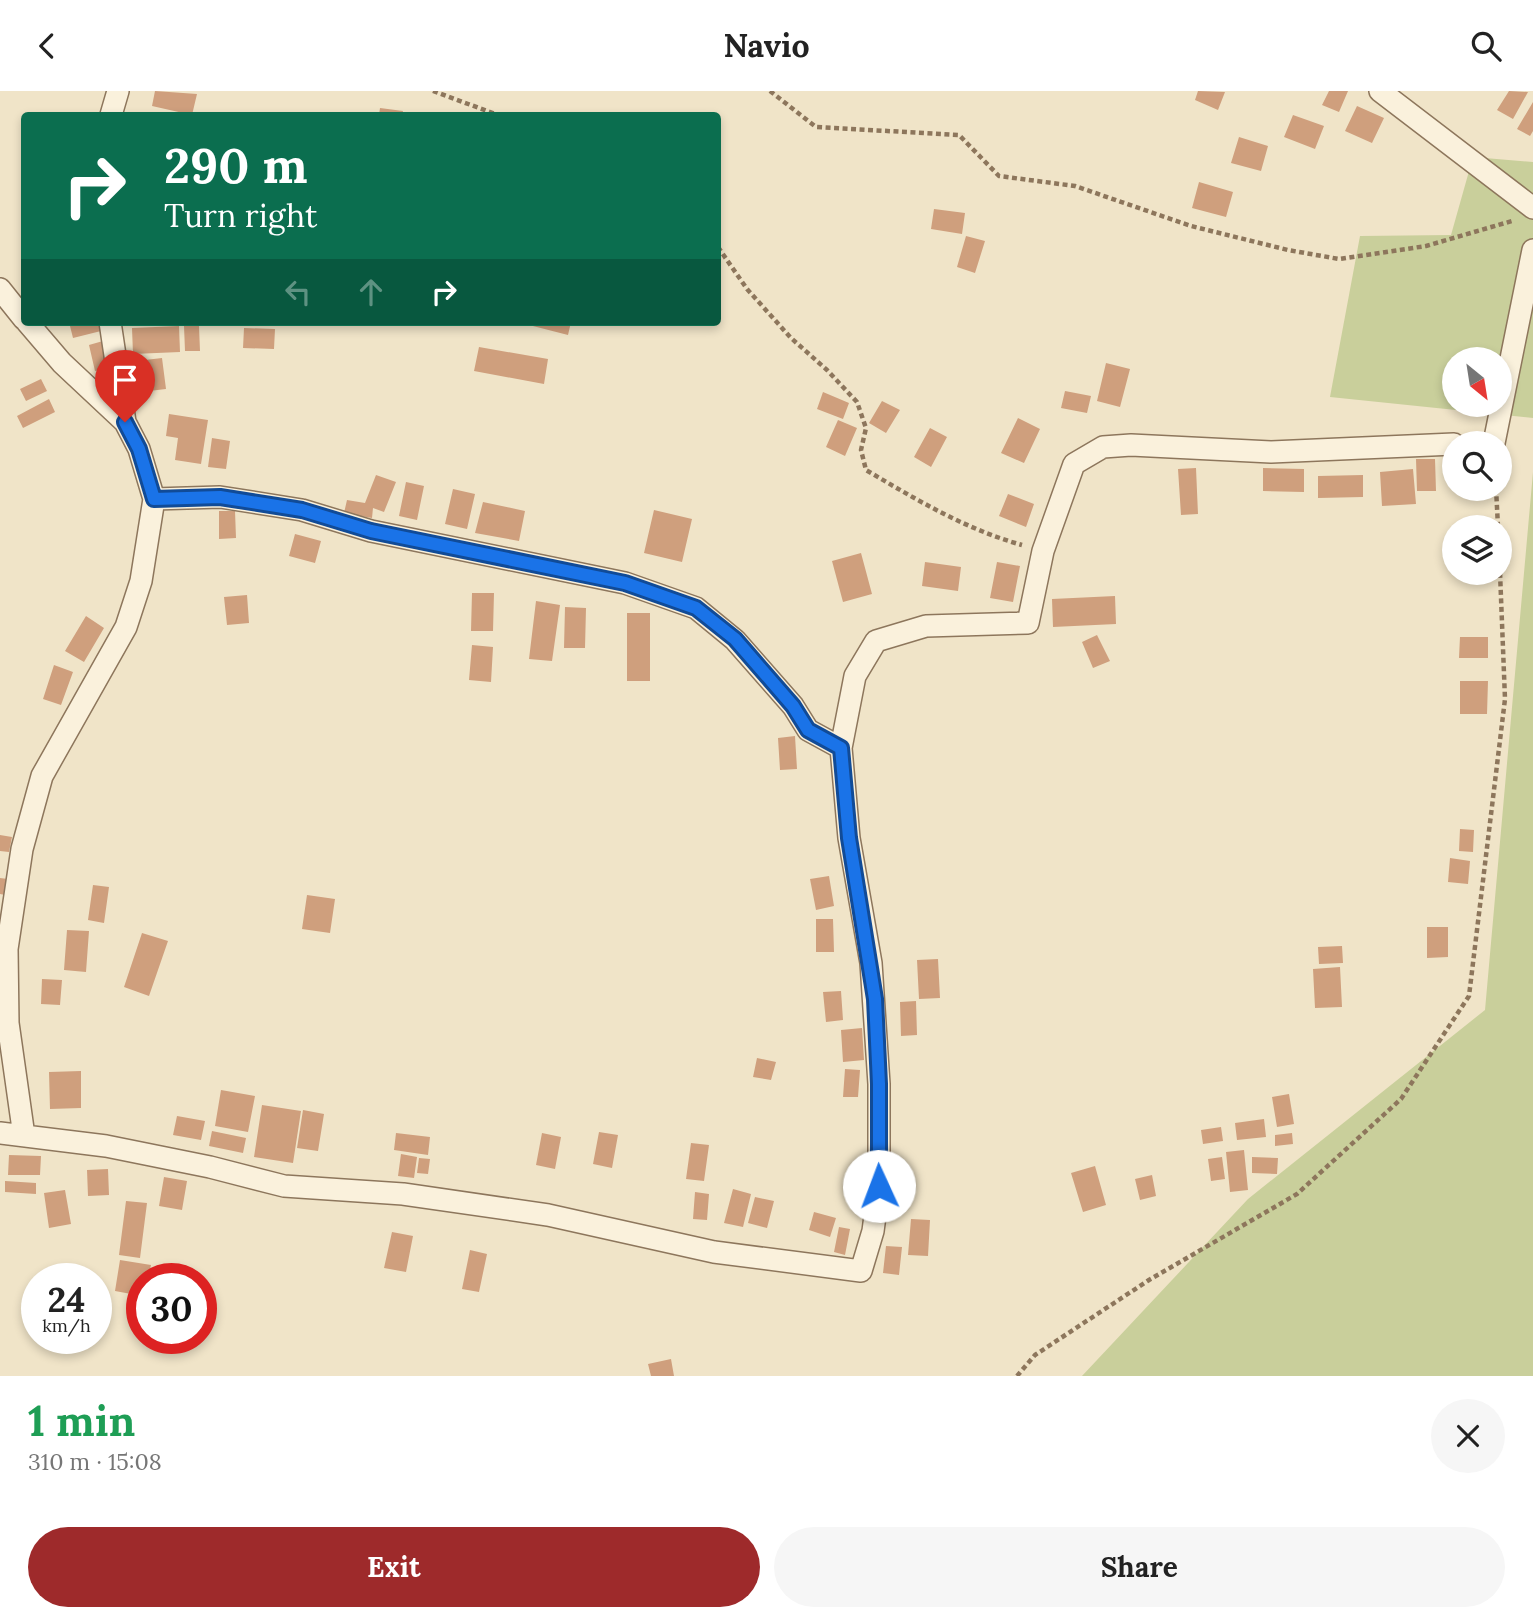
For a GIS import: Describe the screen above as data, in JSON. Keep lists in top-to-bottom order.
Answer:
{
  "north": "bottom right",
  "page": {
    "header": "Navio",
    "turn": ["290 m", "Turn right"],
    "speed": "24 km/h",
    "limit": "30",
    "heading": ["1 min", "310 m · 15:08"],
    "buttons": ["Exit", "Share"]
  }
}
